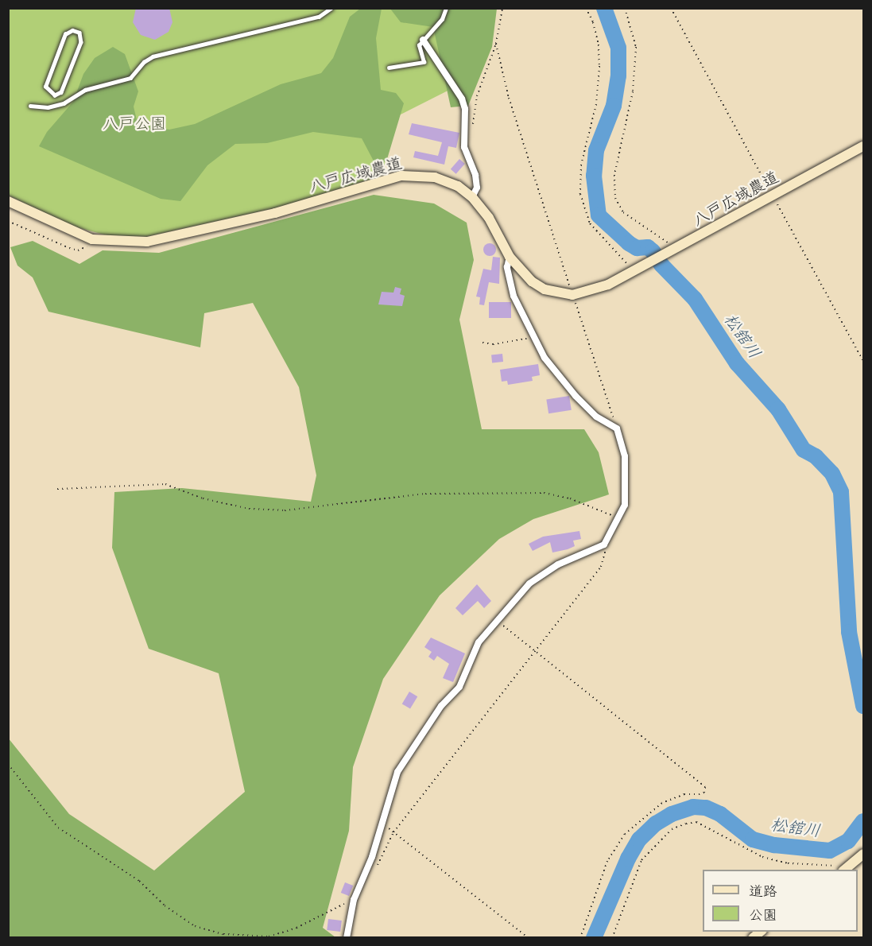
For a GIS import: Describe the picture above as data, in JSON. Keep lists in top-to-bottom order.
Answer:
{
  "streets": {
    "street": ["八戸広域農道"]
  },
  "water": ["松舘川"],
  "parks": ["八戸公園"],
  "legend": ["道路", "公園"]
}
